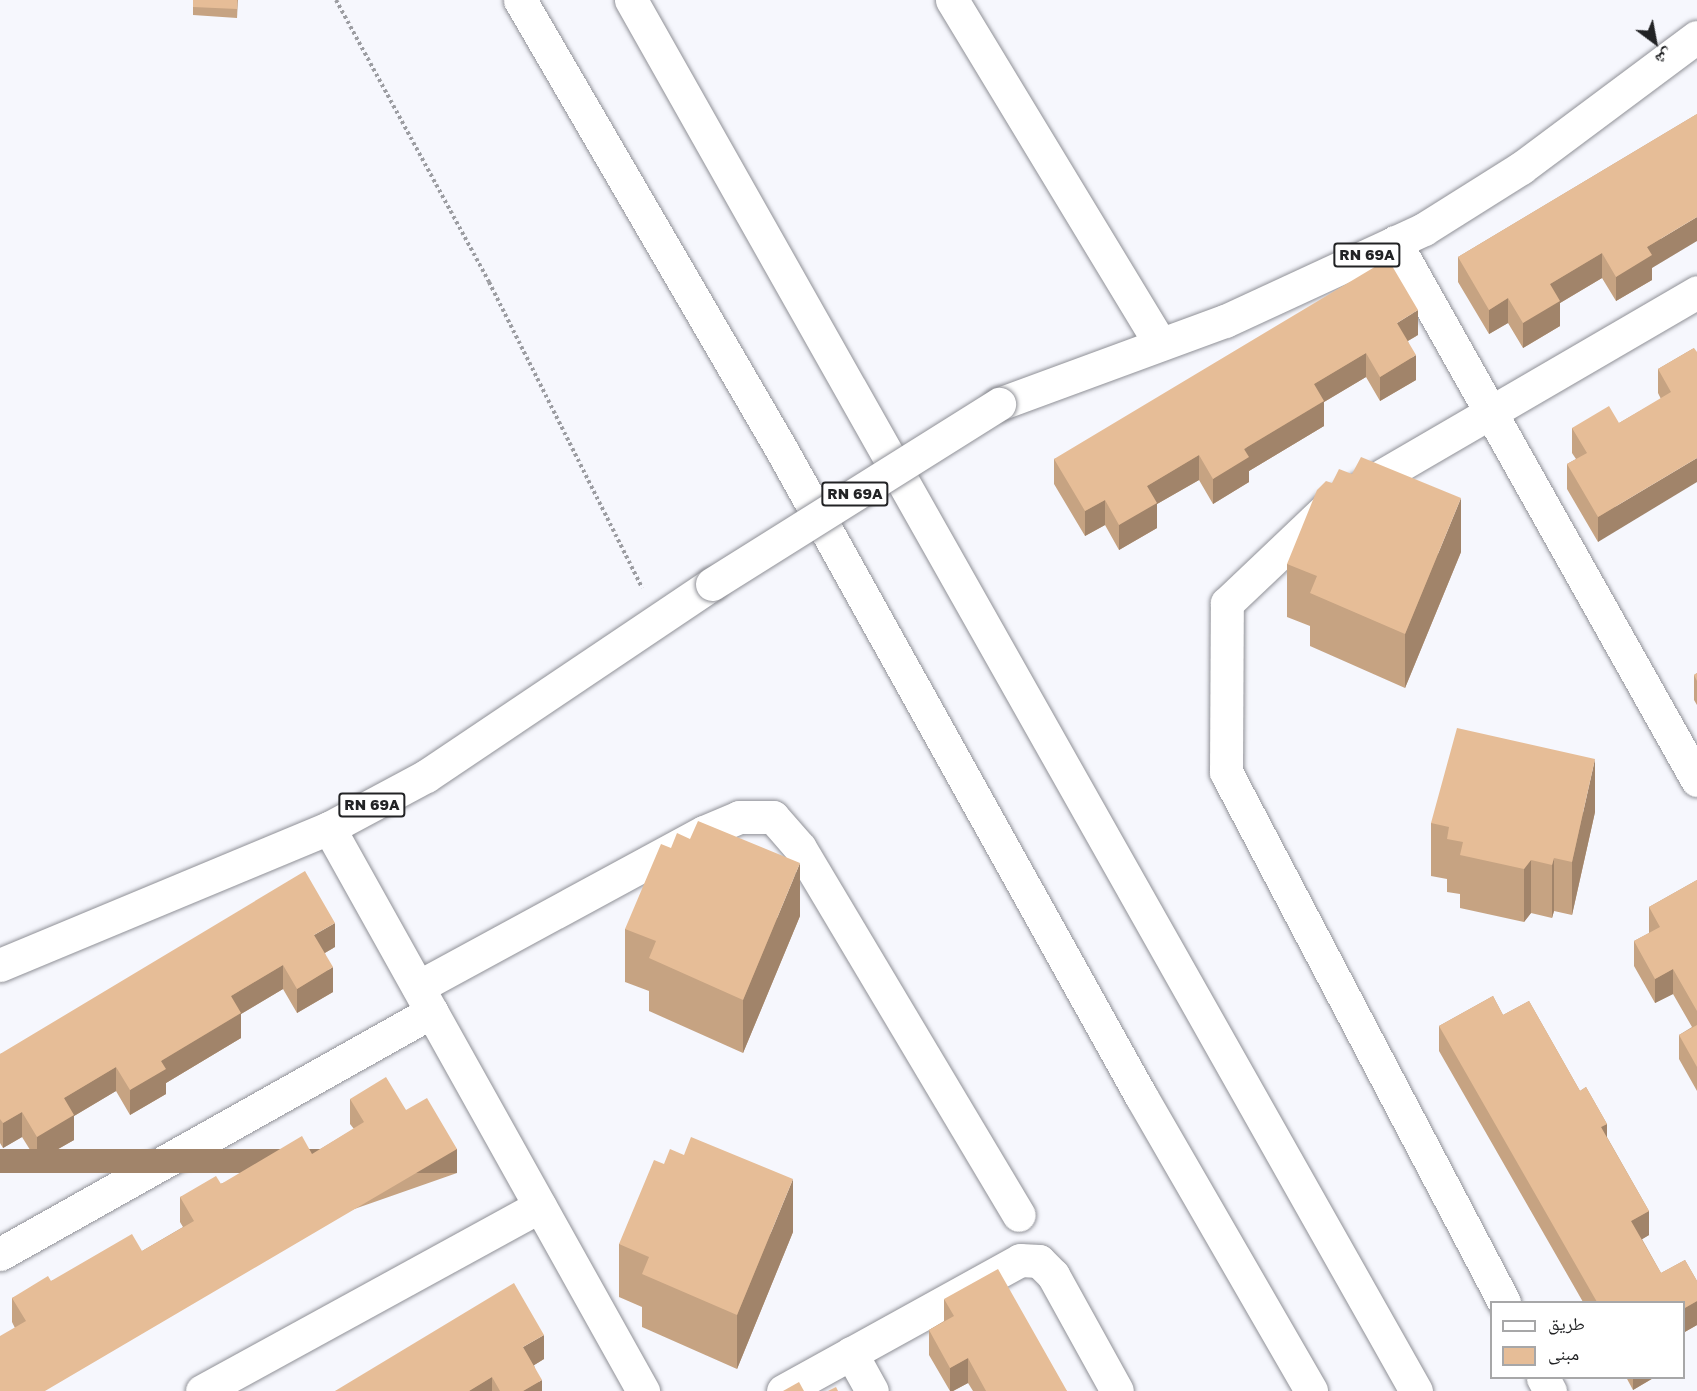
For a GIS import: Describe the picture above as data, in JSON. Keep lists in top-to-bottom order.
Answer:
{
  "streets": {
    "main road": ["RN 69A"]
  },
  "legend": ["طريق", "مبنى"],
  "north": "bottom right"
}
